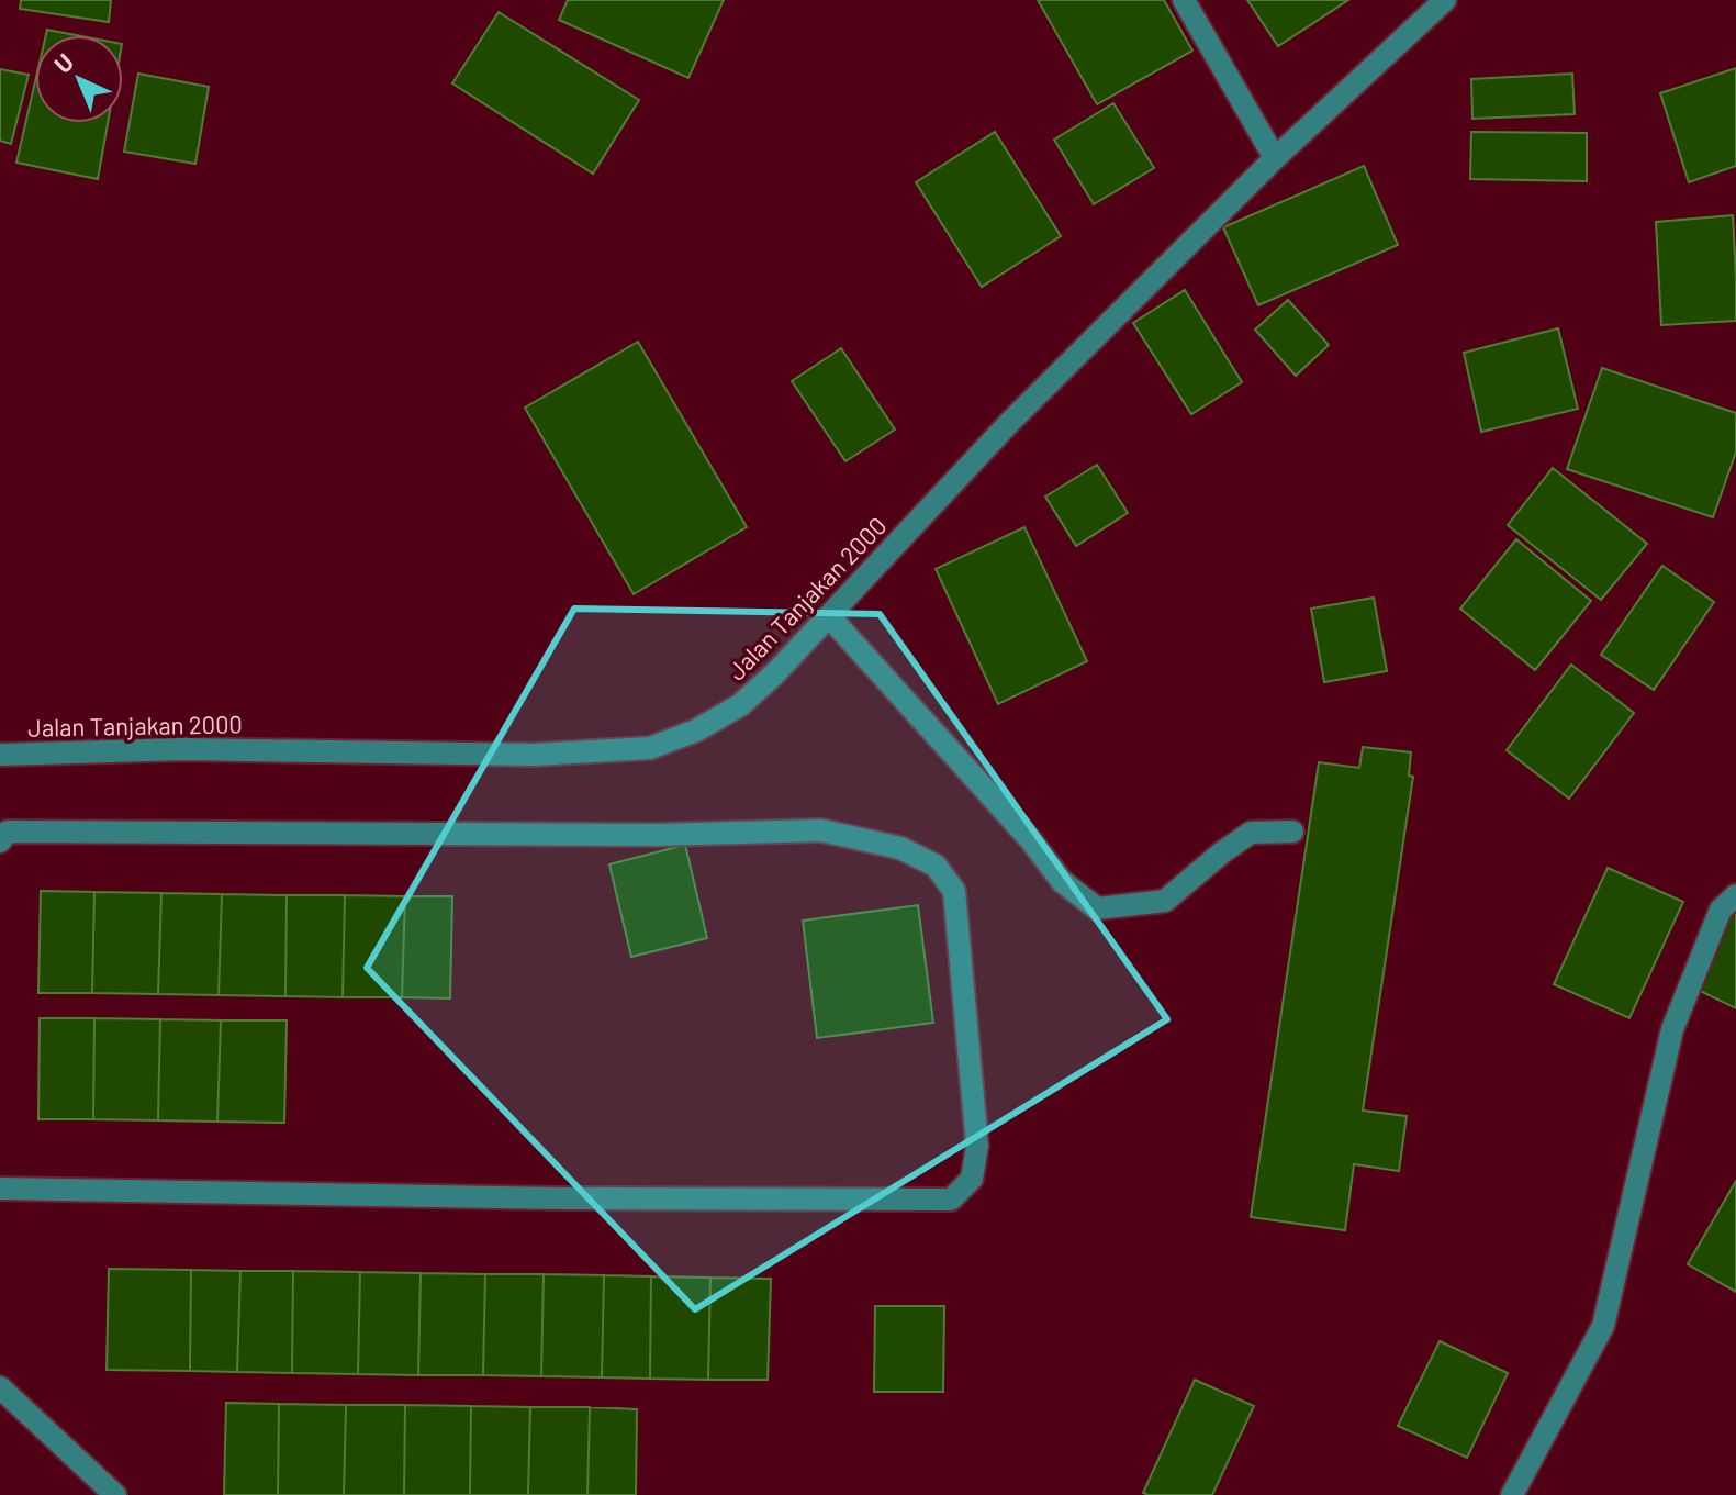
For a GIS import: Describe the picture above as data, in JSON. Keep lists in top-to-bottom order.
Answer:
{
  "streets": {
    "street": ["Jalan Tanjakan 2000"]
  },
  "north": "top left"
}
